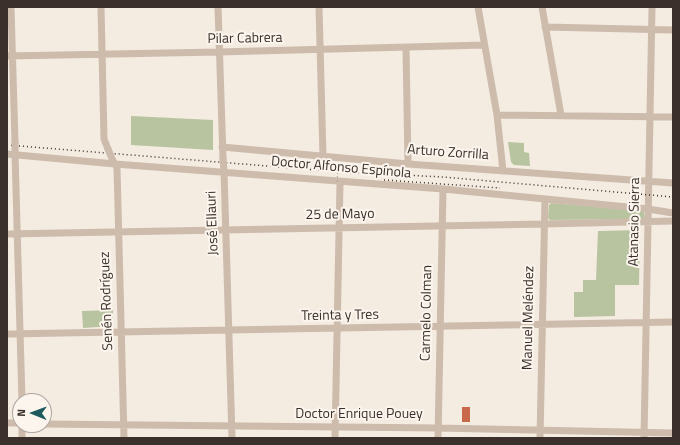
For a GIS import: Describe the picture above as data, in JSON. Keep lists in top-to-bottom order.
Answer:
{
  "streets": {
    "street": [
      "Pilar Cabrera",
      "Arturo Zorrilla",
      "Doctor Alfonso Espínola",
      "25 de Mayo",
      "Atanasio Sierra",
      "José Ellauri",
      "Senén Rodríguez",
      "Carmelo Colman",
      "Treinta y Tres",
      "Manuel Meléndez",
      "Doctor Enrique Pouey"
    ]
  },
  "crossings": [
    ["Pilar Cabrera", "José Ellauri"],
    ["Pilar Cabrera", "Senén Rodríguez"],
    ["Arturo Zorrilla", "Atanasio Sierra"],
    ["Arturo Zorrilla", "José Ellauri"],
    ["Doctor Alfonso Espínola", "Atanasio Sierra"],
    ["Doctor Alfonso Espínola", "José Ellauri"],
    ["Doctor Alfonso Espínola", "Senén Rodríguez"],
    ["Doctor Alfonso Espínola", "Carmelo Colman"],
    ["Doctor Alfonso Espínola", "Manuel Meléndez"],
    ["25 de Mayo", "Atanasio Sierra"],
    ["25 de Mayo", "José Ellauri"],
    ["25 de Mayo", "Senén Rodríguez"],
    ["25 de Mayo", "Carmelo Colman"],
    ["25 de Mayo", "Manuel Meléndez"],
    ["Atanasio Sierra", "Treinta y Tres"],
    ["Atanasio Sierra", "Doctor Enrique Pouey"],
    ["José Ellauri", "Treinta y Tres"],
    ["José Ellauri", "Doctor Enrique Pouey"],
    ["Senén Rodríguez", "Treinta y Tres"],
    ["Senén Rodríguez", "Doctor Enrique Pouey"],
    ["Carmelo Colman", "Treinta y Tres"],
    ["Carmelo Colman", "Doctor Enrique Pouey"],
    ["Treinta y Tres", "Manuel Meléndez"],
    ["Manuel Meléndez", "Doctor Enrique Pouey"]
  ],
  "north": "left"
}
